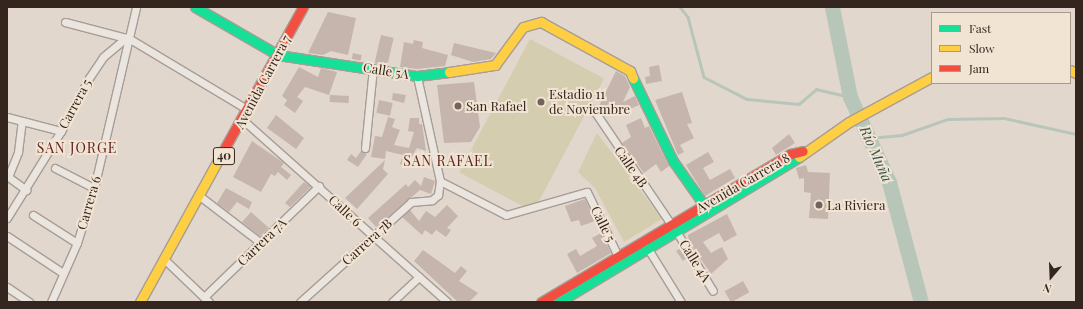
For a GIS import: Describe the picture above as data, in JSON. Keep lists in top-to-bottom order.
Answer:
{
  "streets": {
    "street": [
      "Calle 5A",
      "Avenida Carrera 7",
      "Carrera 5",
      "40",
      "Calle 4B",
      "Avenida Carrera 8",
      "Carrera 6",
      "Calle 6",
      "Calle 5",
      "Carrera 7A",
      "Carrera 7B",
      "Calle 4A"
    ]
  },
  "crossings": [
    ["Calle 5A", "Avenida Carrera 7"],
    ["Calle 5A", "Avenida Carrera 8"],
    ["Avenida Carrera 7", "Calle 6"],
    ["Carrera 5", "Carrera 6"],
    ["Calle 4B", "Avenida Carrera 8"],
    ["Calle 4B", "Calle 4A"],
    ["Avenida Carrera 8", "Calle 5"],
    ["Avenida Carrera 8", "Calle 4A"],
    ["Calle 6", "Carrera 7A"],
    ["Calle 6", "Carrera 7B"],
    ["Calle 5", "Carrera 7B"]
  ],
  "districts": ["SAN JORGE", "SAN RAFAEL"],
  "water": ["Río Muña"],
  "places": ["Estadio 11 de Noviembre", "San Rafael", "La Riviera"],
  "legend": ["Fast", "Slow", "Jam"],
  "north": "bottom"
}
